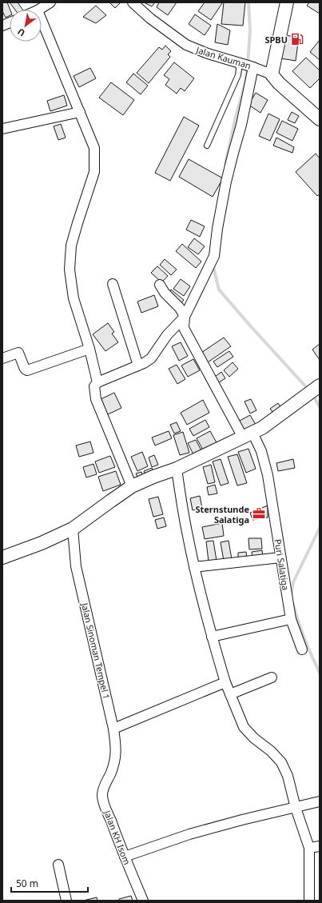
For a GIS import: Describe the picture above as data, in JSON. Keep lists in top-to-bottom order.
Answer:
{
  "streets": {
    "street": [
      "Jalan Kauman",
      "Puri Salatiga",
      "Jalan Sinoman Tempel 1",
      "Jalan KH Isom"
    ]
  },
  "crossings": [
    ["Jalan Sinoman Tempel 1", "Jalan KH Isom"]
  ],
  "places": {
    "fuel station": ["SPBU"],
    "office": ["Sternstunde Salatiga"]
  },
  "scale_bar": "50 m",
  "north": "bottom left"
}
